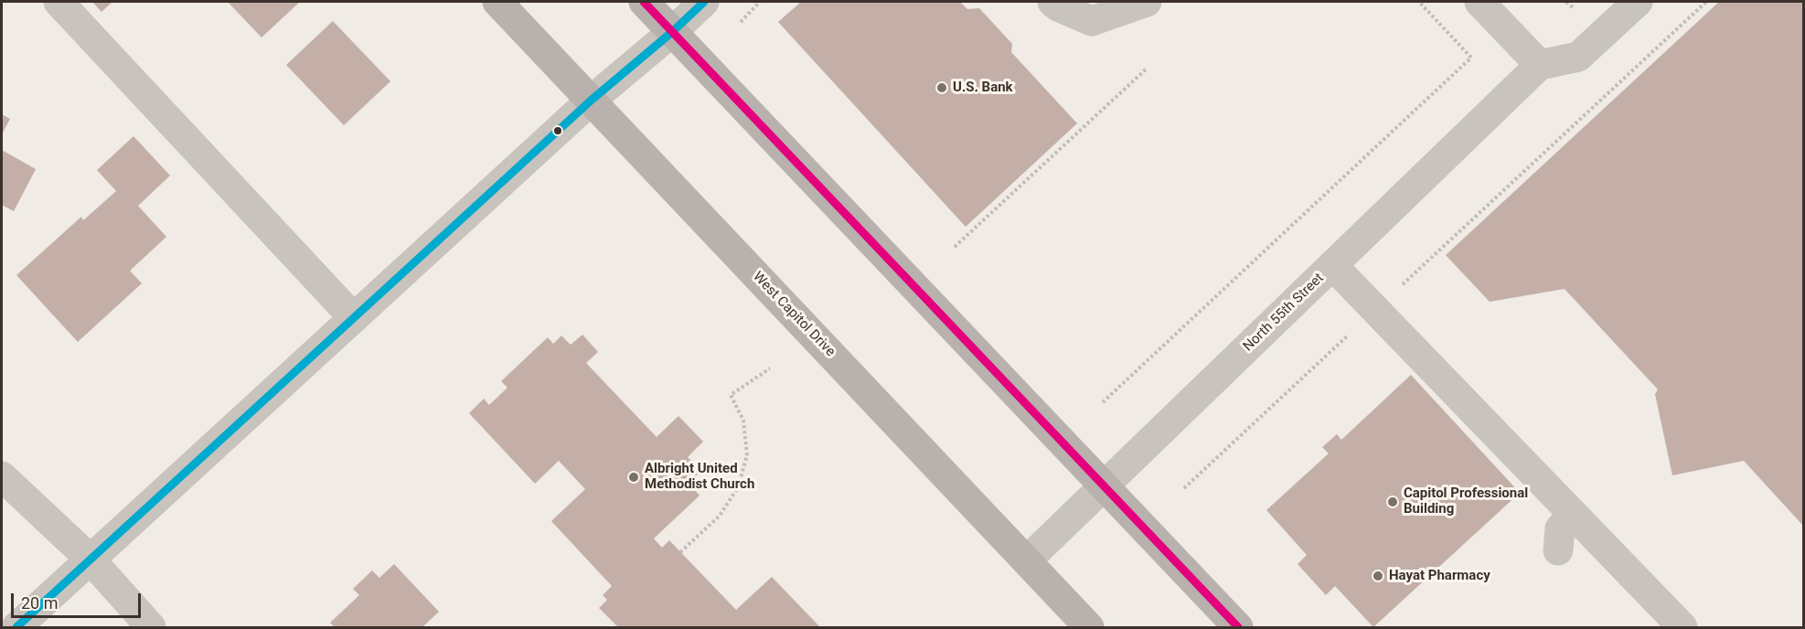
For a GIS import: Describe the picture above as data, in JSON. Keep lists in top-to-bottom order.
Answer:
{
  "streets": {
    "main road": ["West Capitol Drive"],
    "street": ["North 55th Street"]
  },
  "crossings": [
    ["North 55th Street", "West Capitol Drive"]
  ],
  "places": [
    "U.S. Bank",
    "Albright United Methodist Church",
    "Capitol Professional Building",
    "Hayat Pharmacy"
  ],
  "scale_bar": "20 m"
}
